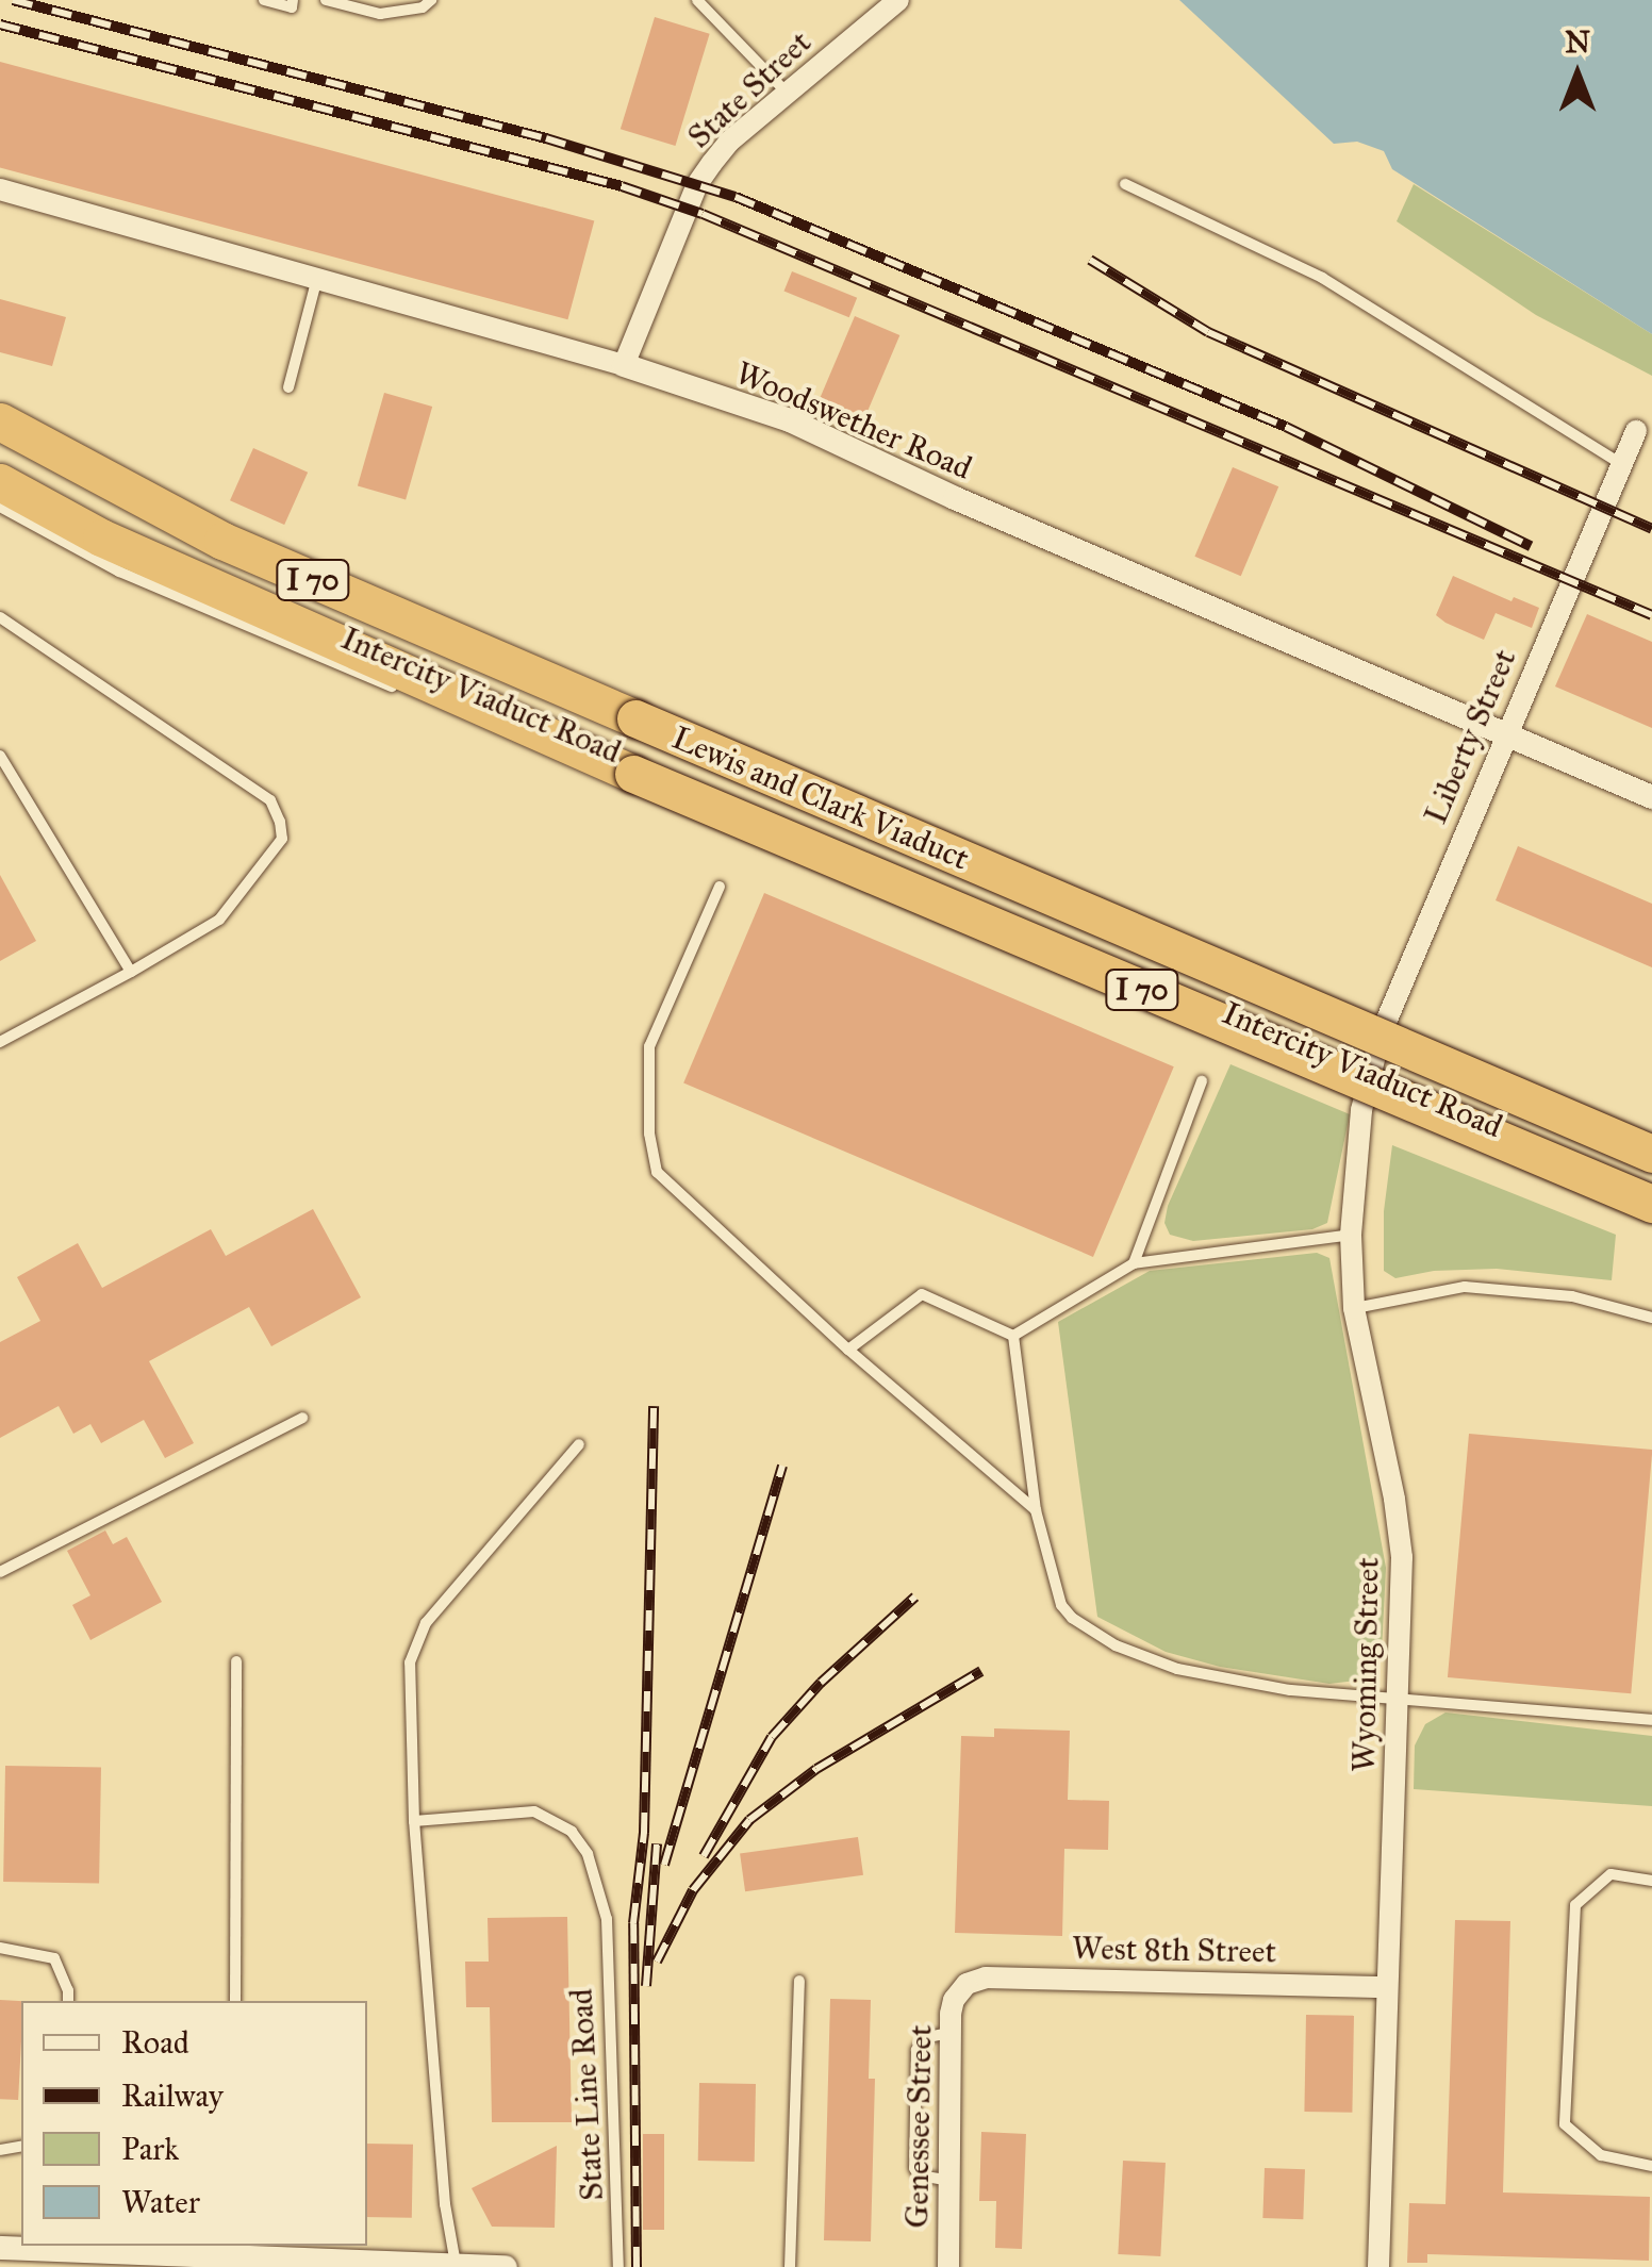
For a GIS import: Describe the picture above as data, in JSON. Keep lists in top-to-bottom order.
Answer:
{
  "streets": {
    "highway": ["I 70", "Lewis and Clark Viaduct"],
    "street": [
      "State Street",
      "Woodswether Road",
      "Liberty Street",
      "Wyoming Street",
      "West 8th Street",
      "Genessee Street"
    ],
    "lane": ["Intercity Viaduct Road", "State Line Road"]
  },
  "crossings": [
    ["State Street", "Woodswether Road"],
    ["Woodswether Road", "Liberty Street"],
    ["Intercity Viaduct Road", "Wyoming Street"],
    ["Liberty Street", "Wyoming Street"],
    ["Wyoming Street", "West 8th Street"],
    ["West 8th Street", "Genessee Street"]
  ],
  "legend": [
    "Road",
    "Railway",
    "Park",
    "Water"
  ],
  "north": "top"
}
